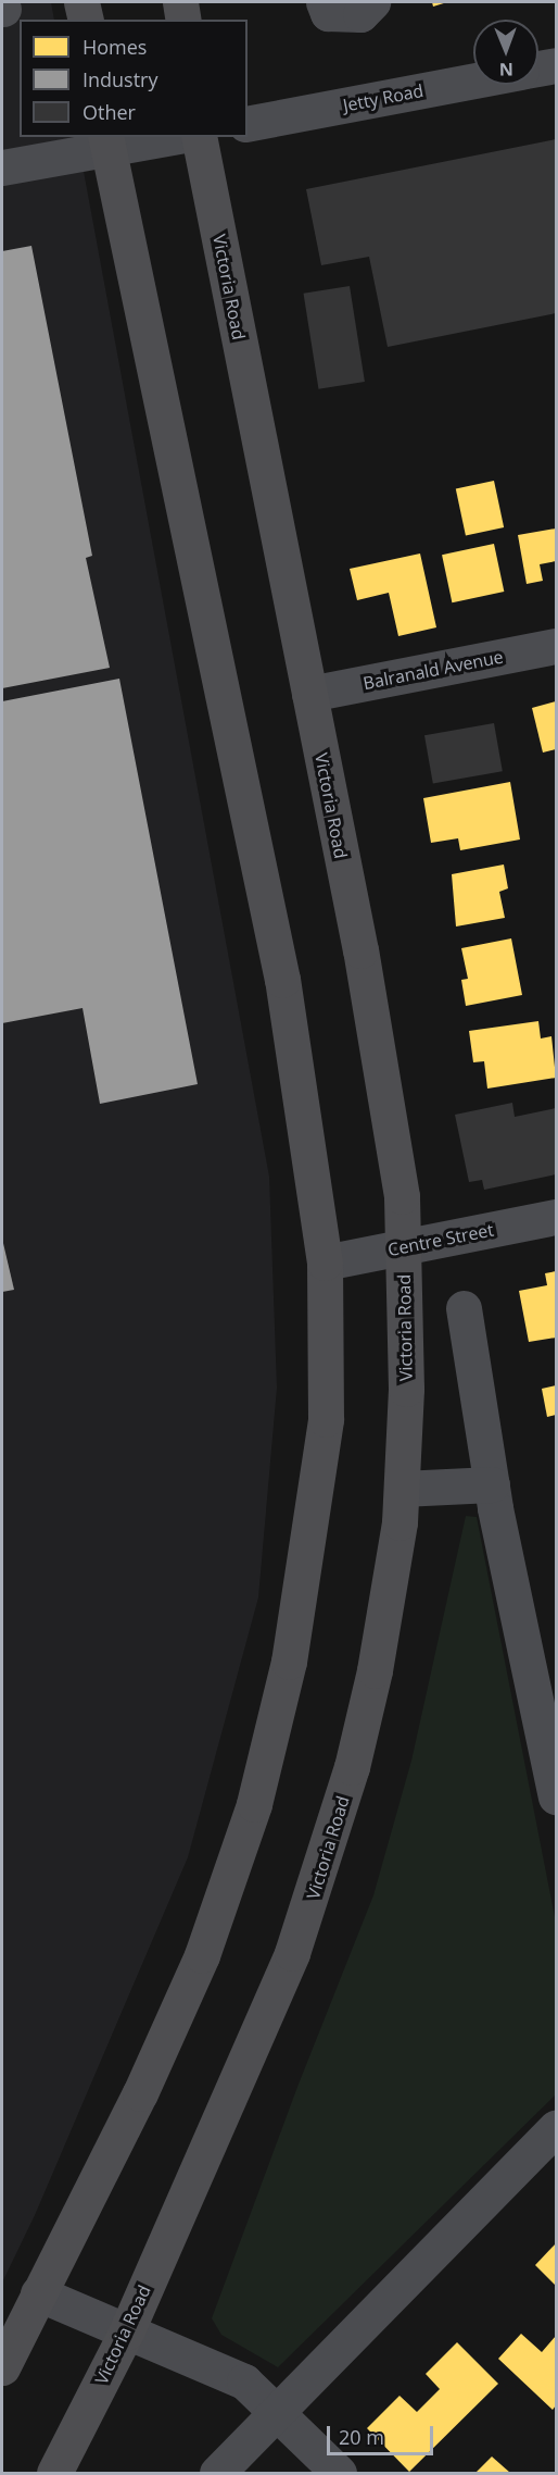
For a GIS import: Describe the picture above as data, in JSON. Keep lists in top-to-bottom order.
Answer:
{
  "streets": {
    "highway": ["Victoria Road"],
    "street": ["Jetty Road", "Balranald Avenue", "Centre Street"]
  },
  "crossings": [
    ["Victoria Road", "Balranald Avenue"],
    ["Victoria Road", "Centre Street"]
  ],
  "legend": ["Homes", "Industry", "Other"],
  "scale_bar": "20 m",
  "north": "bottom"
}
